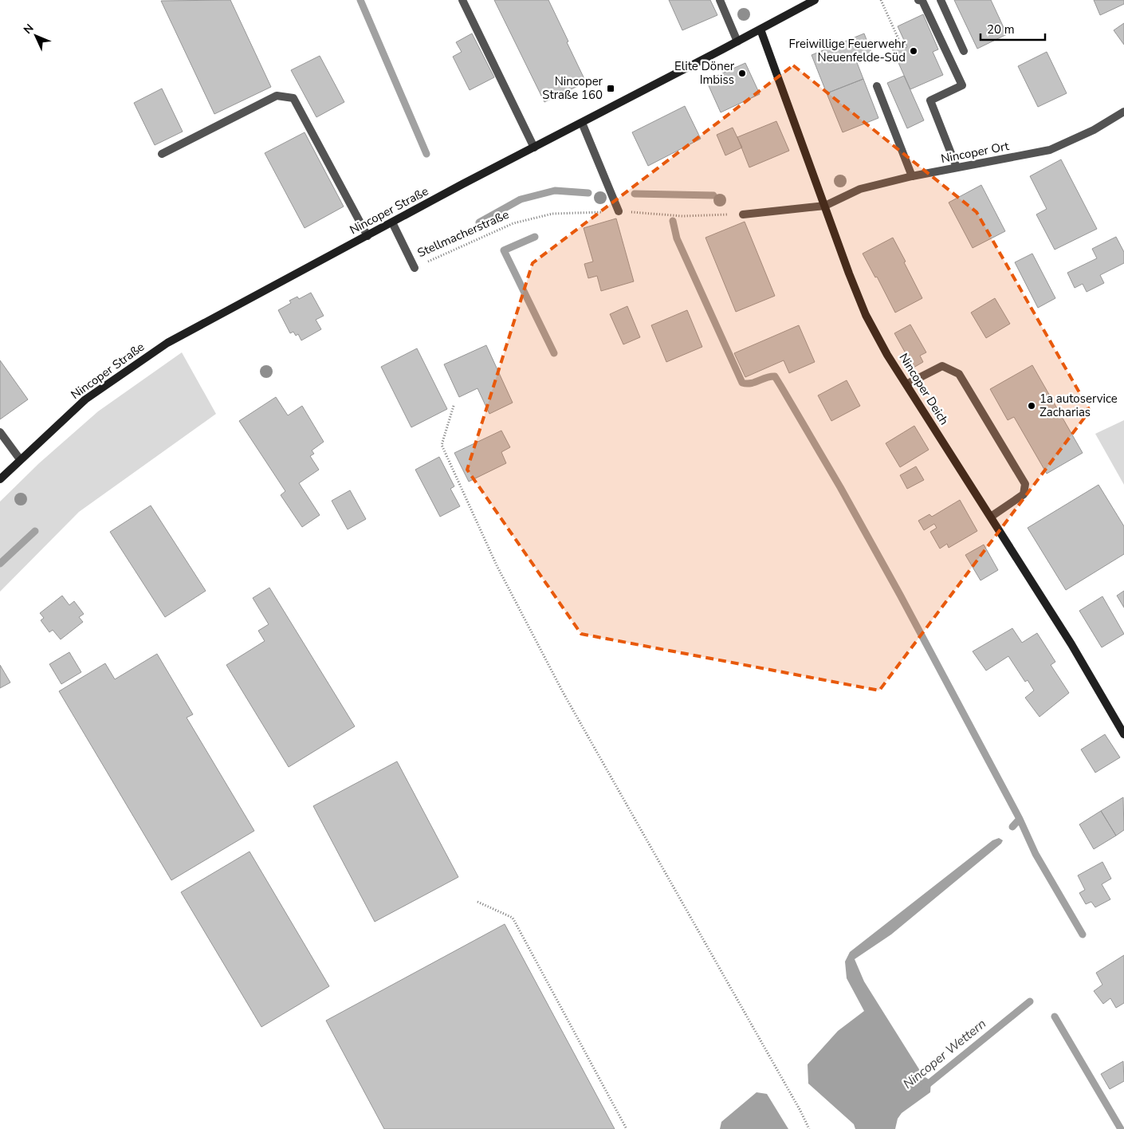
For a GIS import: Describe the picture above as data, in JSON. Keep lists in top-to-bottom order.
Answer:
{
  "streets": {
    "main road": ["Nincoper Straße", "Nincoper Deich"],
    "street": ["Nincoper Ort", "Stellmacherstraße"]
  },
  "crossings": [
    ["Nincoper Ort", "Nincoper Deich"],
    ["Nincoper Straße", "Stellmacherstraße"],
    ["Nincoper Straße", "Nincoper Deich"]
  ],
  "water": ["Nincoper Wettern"],
  "places": {
    "other": ["Freiwillige Feuerwehr Neuenfelde-Süd", "Elite Döner Imbiss", "1a autoservice Zacharias"],
    "transit": ["Nincoper Straße 160"]
  },
  "scale_bar": "20 m",
  "north": "top left"
}
